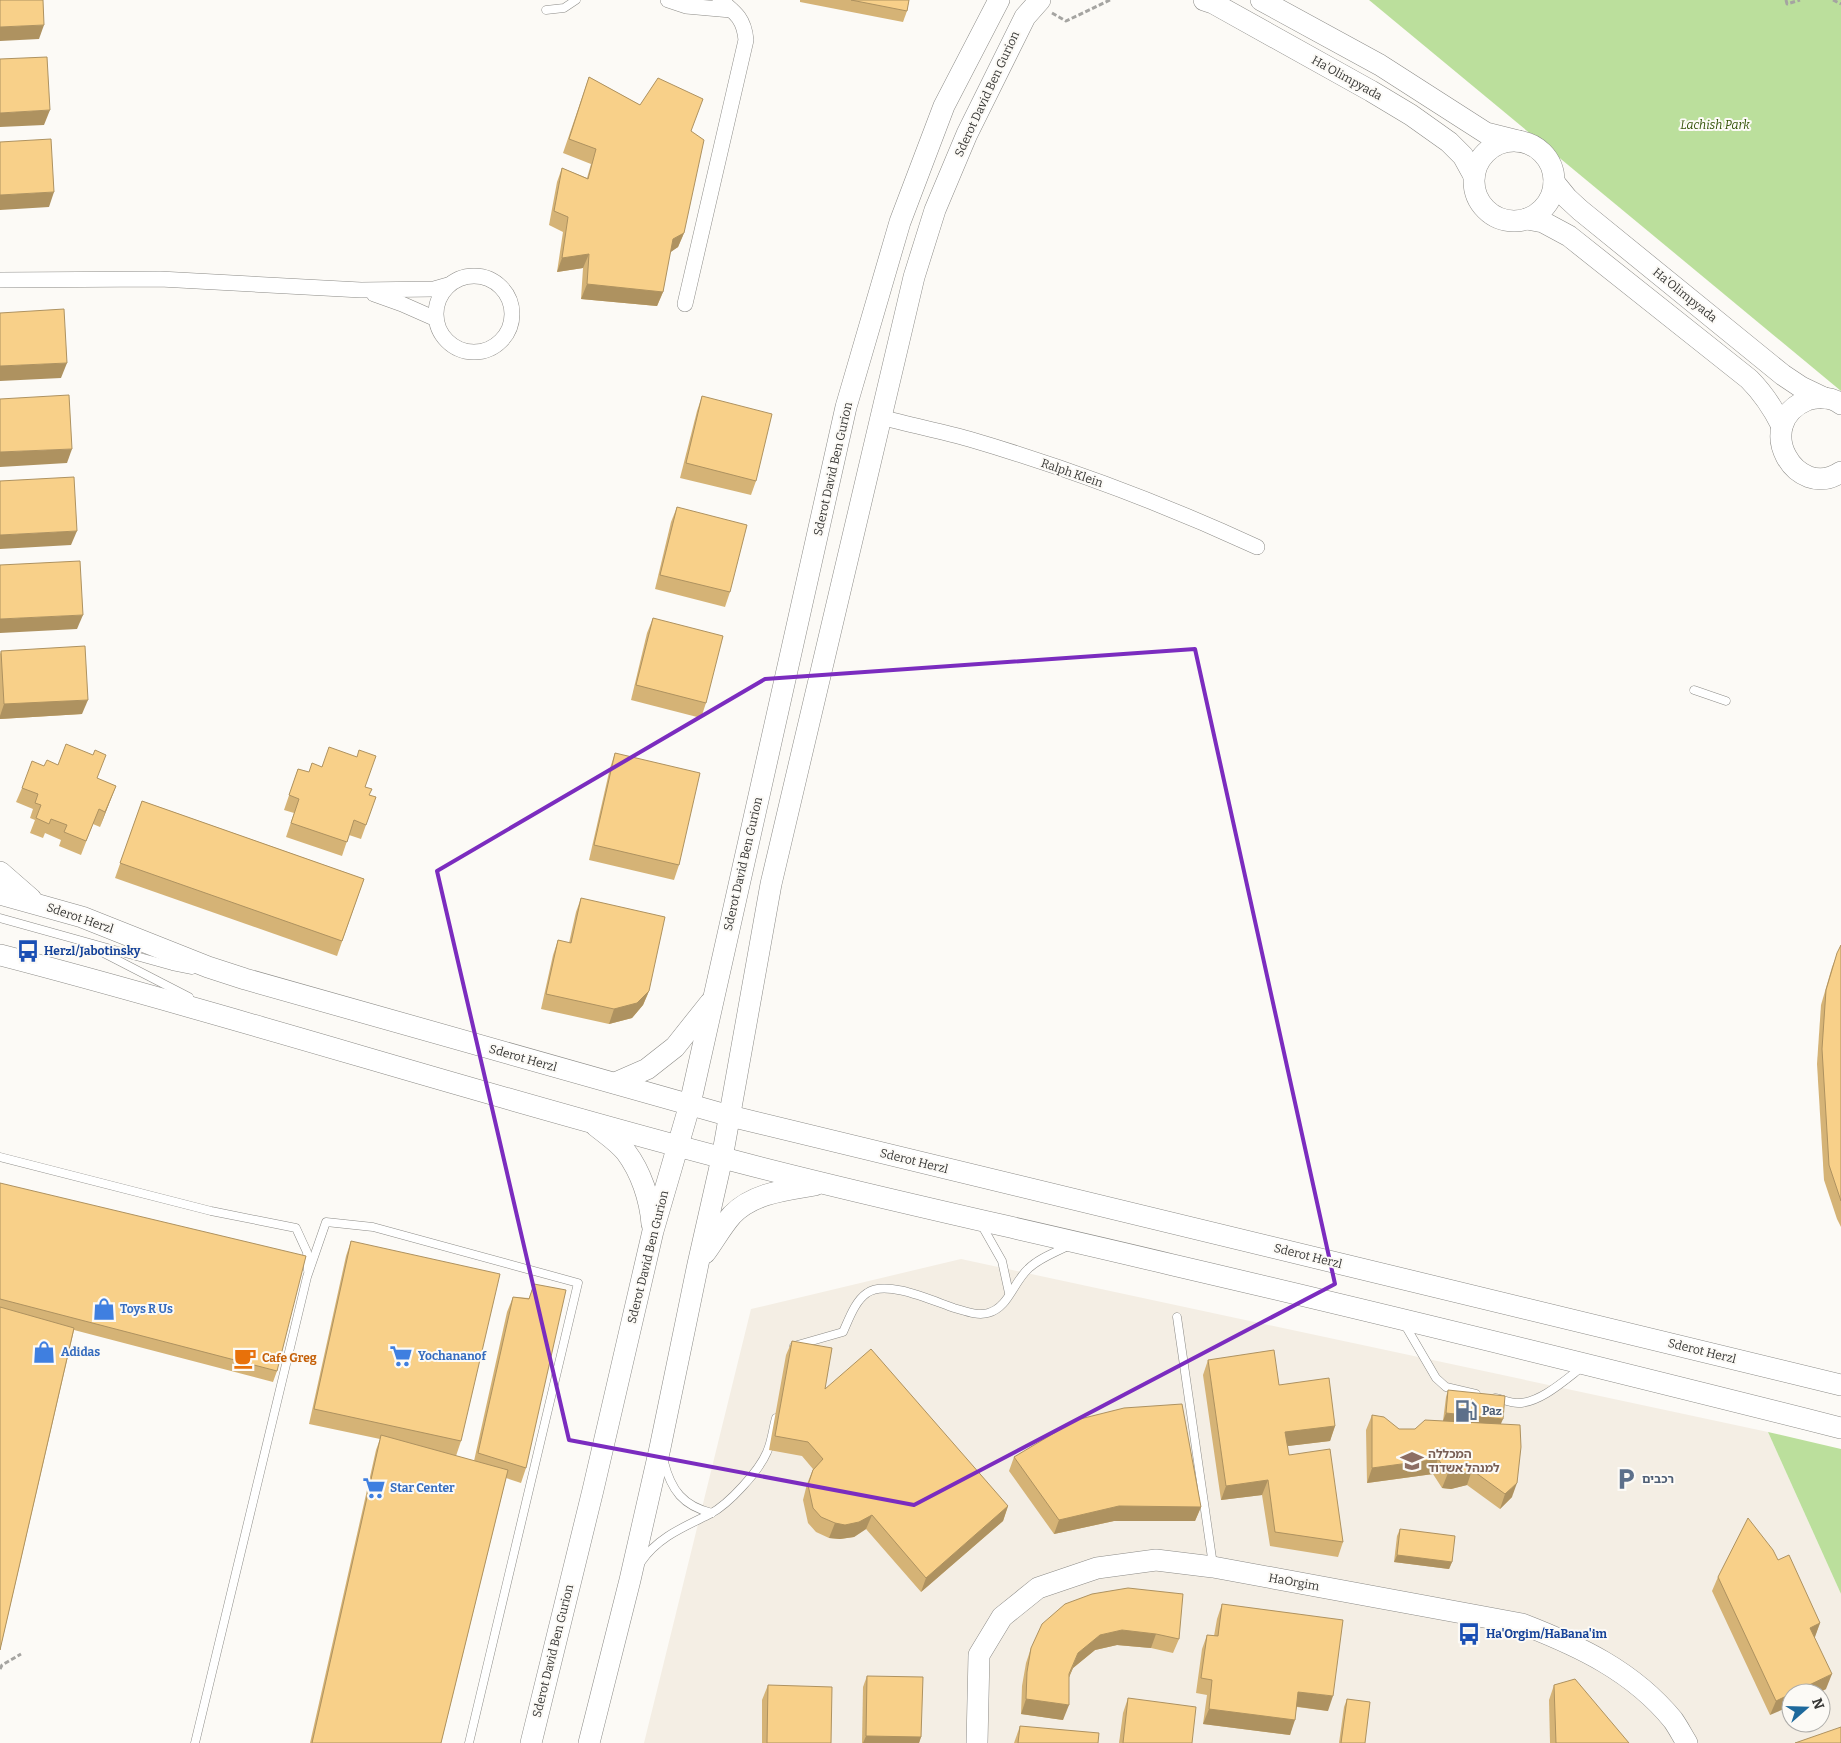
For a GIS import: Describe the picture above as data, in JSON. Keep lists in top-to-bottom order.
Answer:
{
  "streets": {
    "main road": [
      "Ha'Olimpyada",
      "Sderot David Ben Gurion",
      "Sderot Herzl",
      "HaOrgim"
    ],
    "street": ["Ralph Klein"]
  },
  "crossings": [
    ["Sderot David Ben Gurion", "Ralph Klein"],
    ["Sderot David Ben Gurion", "Sderot Herzl"]
  ],
  "parks": ["Lachish Park"],
  "places": {
    "bus stop": ["Herzl/Jabotinsky", "Ha'Orgim/HaBana'im"],
    "shop": ["Toys R Us", "Adidas"],
    "supermarket": ["Yochananof", "Star Center"],
    "cafe": ["Cafe Greg"],
    "fuel station": ["Paz"],
    "school or university": ["המכללה למנהל אשדוד"],
    "parking": ["רכבים"]
  },
  "north": "right"
}
